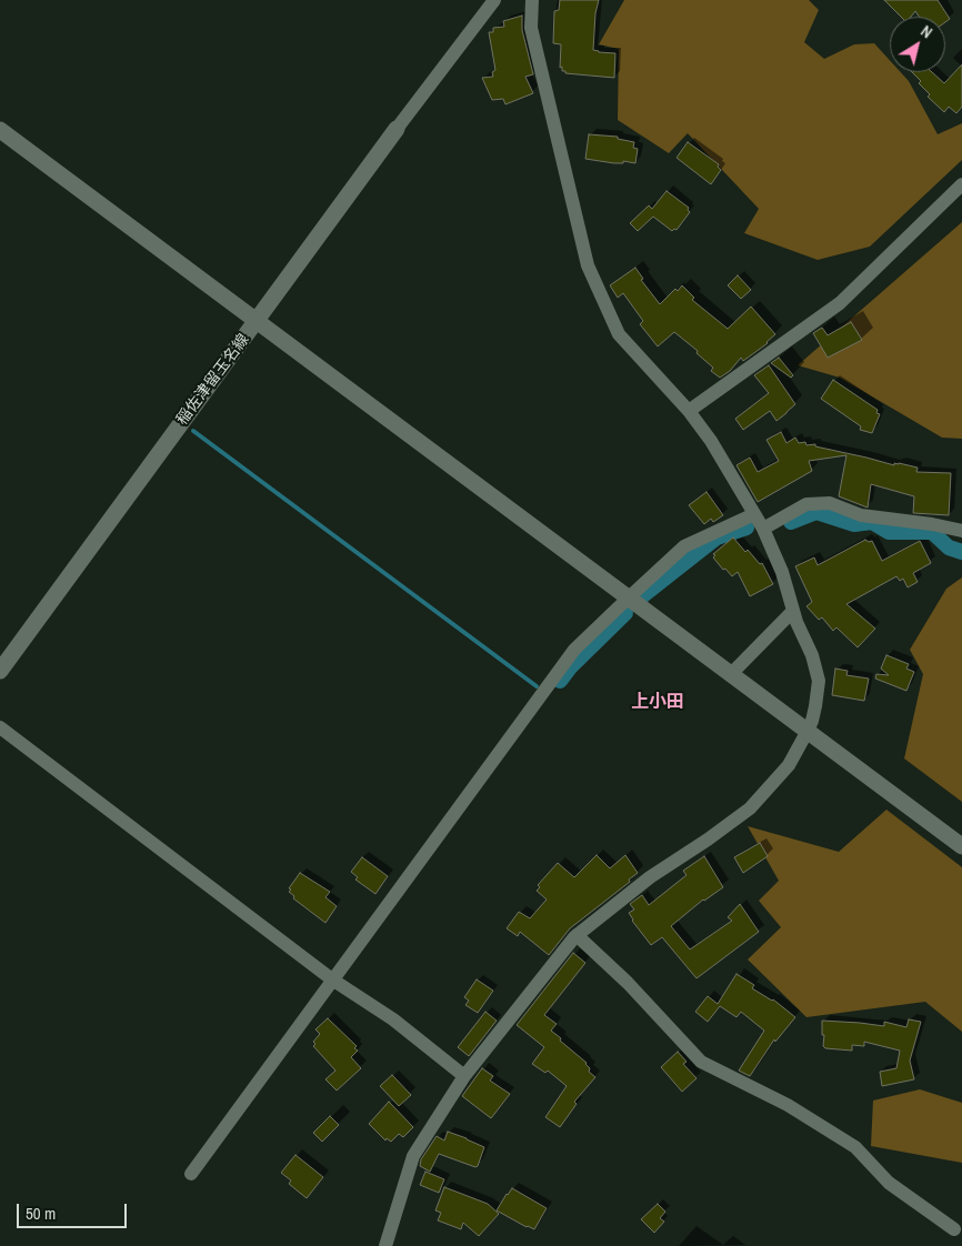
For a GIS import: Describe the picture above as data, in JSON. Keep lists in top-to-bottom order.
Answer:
{
  "streets": {
    "street": ["稲佐津留玉名線"]
  },
  "districts": ["上小田"],
  "scale_bar": "50 m",
  "north": "top right"
}
